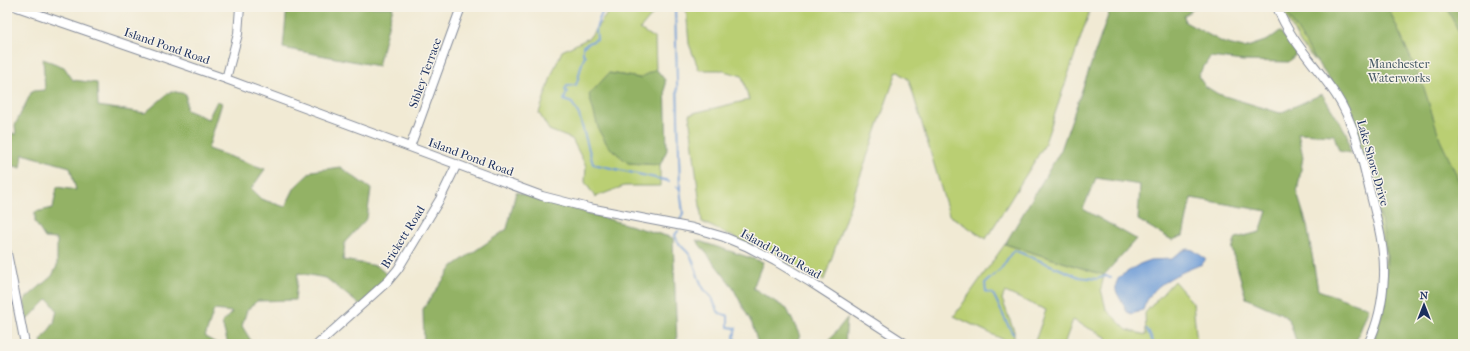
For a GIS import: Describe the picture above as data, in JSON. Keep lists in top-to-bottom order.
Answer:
{
  "streets": {
    "street": [
      "Island Pond Road",
      "Sibley Terrace",
      "Lake Shore Drive",
      "Brickett Road"
    ]
  },
  "crossings": [
    ["Island Pond Road", "Sibley Terrace"],
    ["Island Pond Road", "Brickett Road"]
  ],
  "parks": ["Manchester Waterworks"],
  "north": "top"
}
